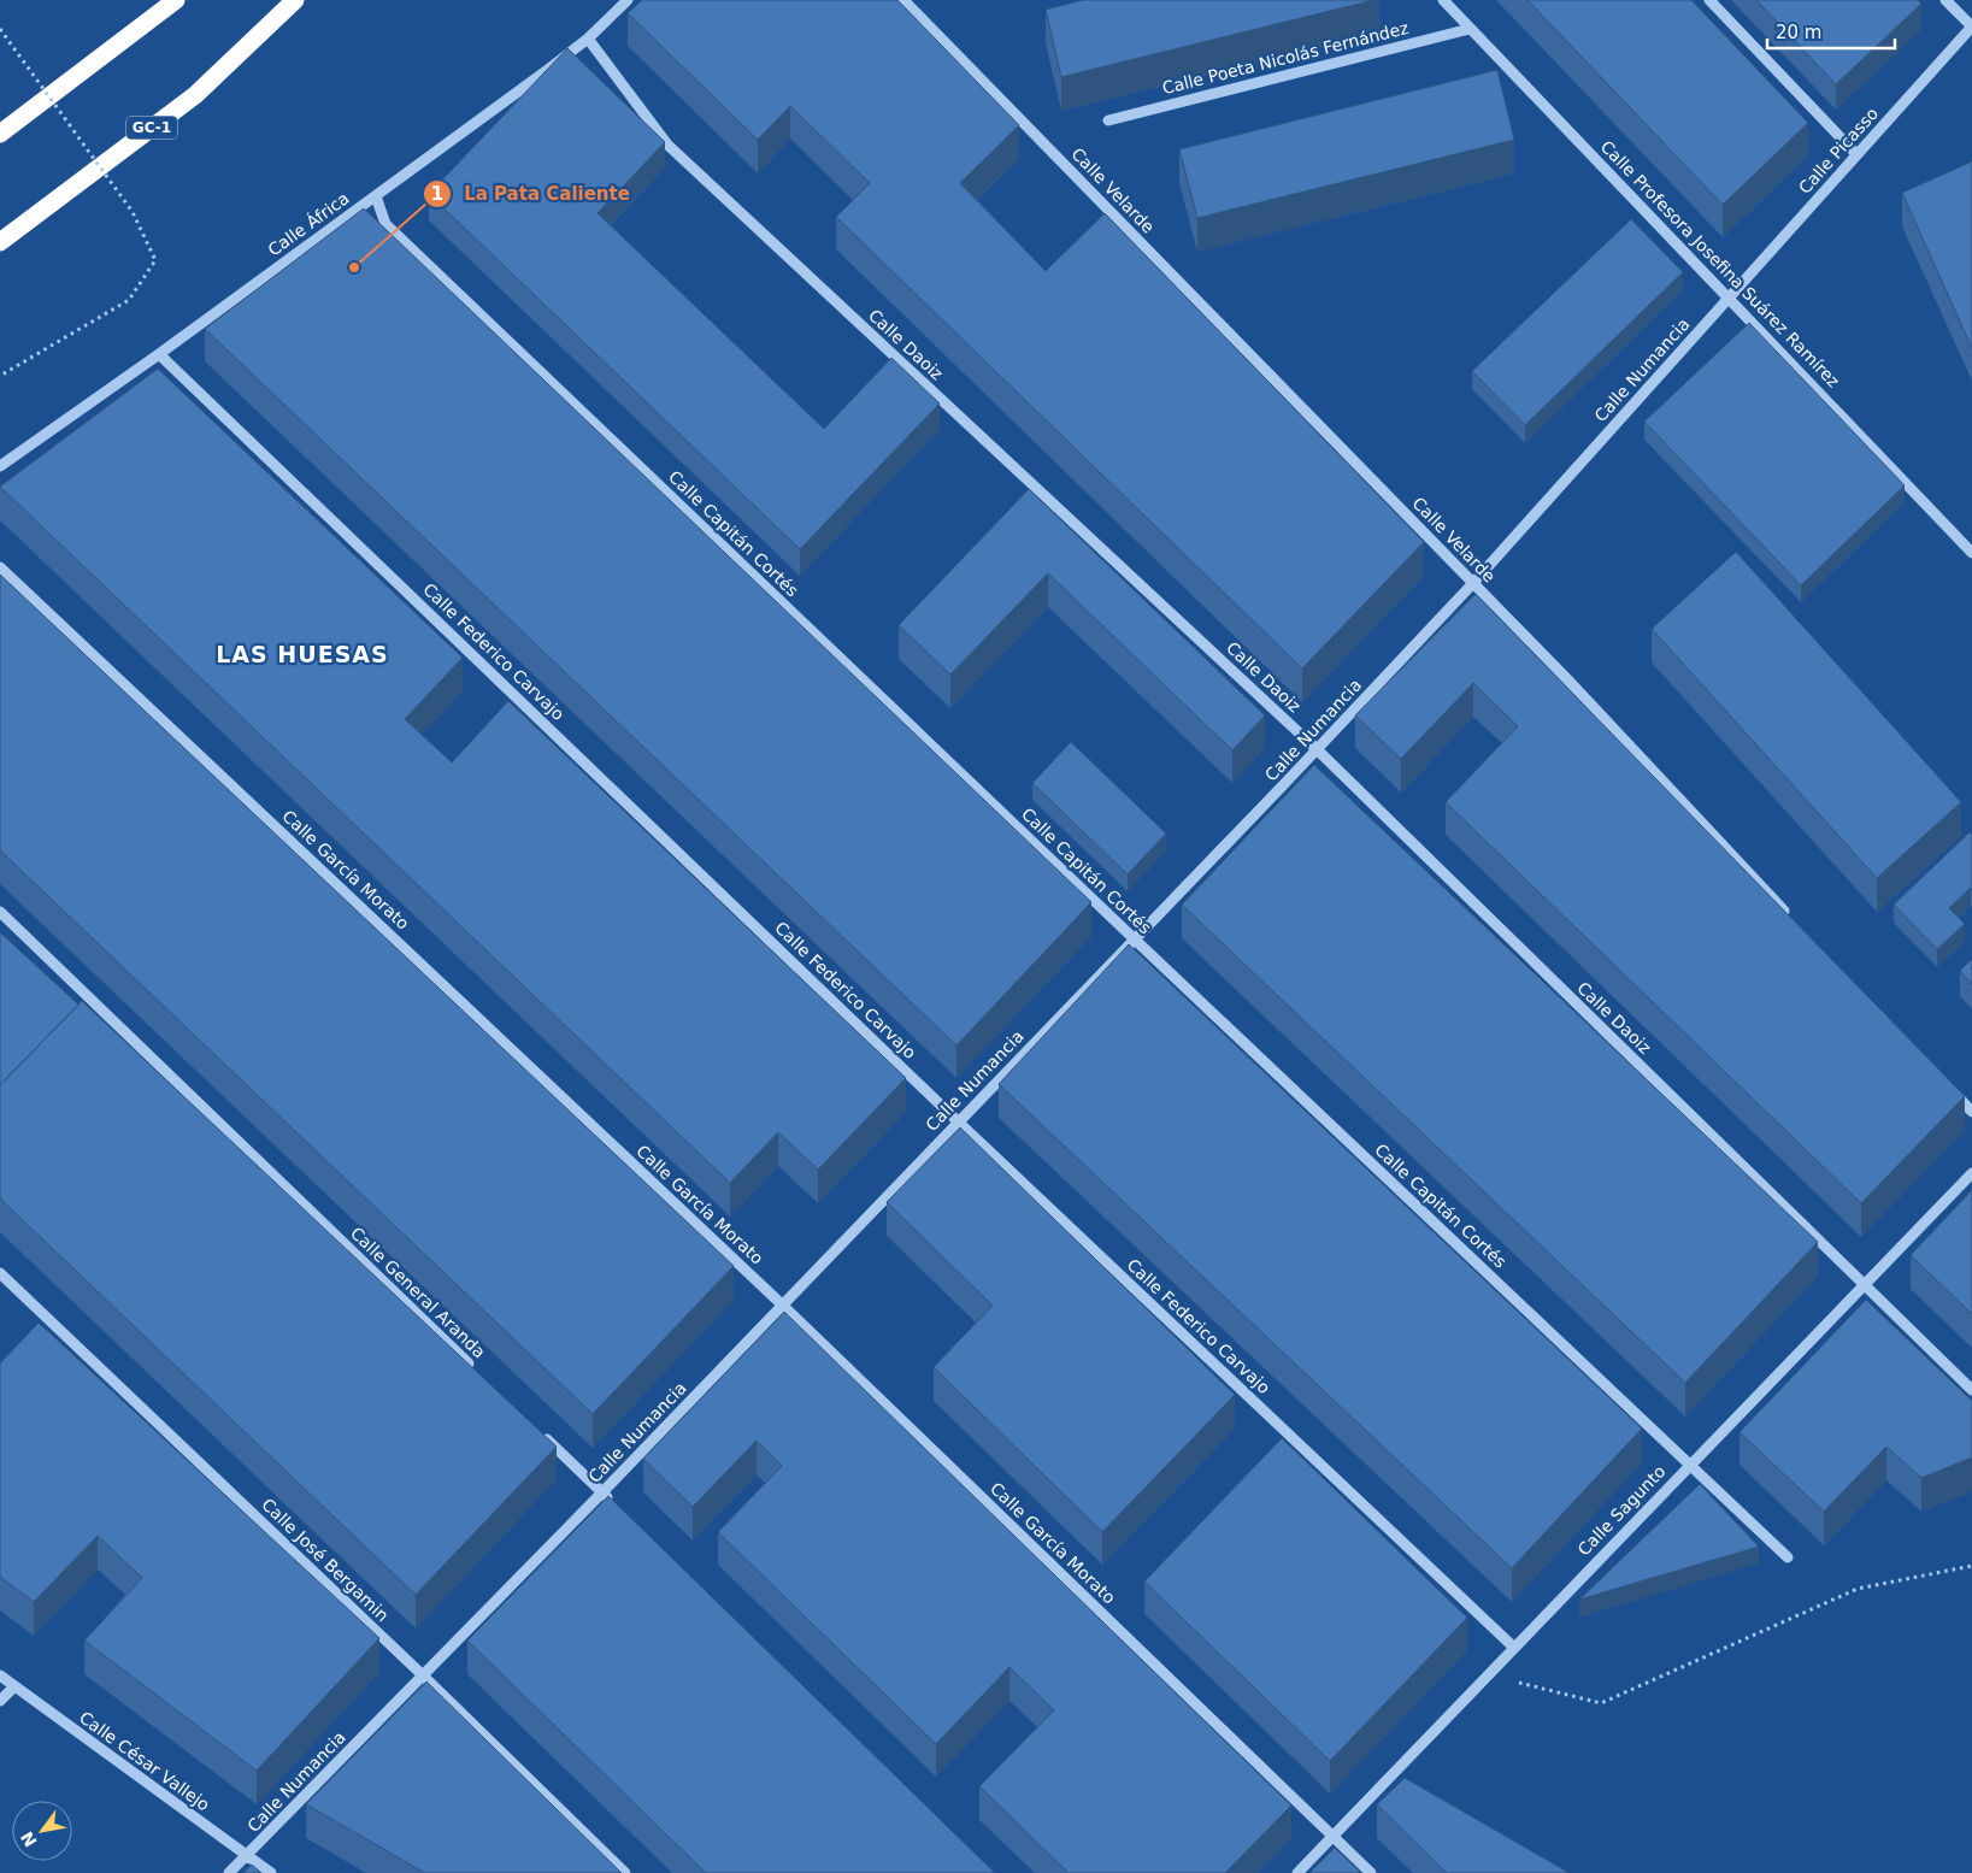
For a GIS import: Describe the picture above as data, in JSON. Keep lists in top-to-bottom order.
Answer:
{
  "streets": {
    "highway": ["GC-1"],
    "street": [
      "Calle Poeta Nicolás Fernández",
      "Calle Picasso",
      "Calle Velarde",
      "Calle África",
      "Calle Profesora Josefina Suárez Ramírez",
      "Calle Daoiz",
      "Calle Numancia",
      "Calle Capitán Cortés",
      "Calle Federico Carvajo",
      "Calle García Morato",
      "Calle General Aranda",
      "Calle Sagunto",
      "Calle José Bergamin",
      "Calle César Vallejo"
    ]
  },
  "crossings": [
    ["Calle Poeta Nicolás Fernández", "Calle Profesora Josefina Suárez Ramírez"],
    ["Calle Picasso", "Calle Profesora Josefina Suárez Ramírez"],
    ["Calle Picasso", "Calle Numancia"],
    ["Calle Velarde", "Calle Numancia"],
    ["Calle África", "Calle Daoiz"],
    ["Calle África", "Calle Capitán Cortés"],
    ["Calle África", "Calle Federico Carvajo"],
    ["Calle Profesora Josefina Suárez Ramírez", "Calle Numancia"],
    ["Calle Daoiz", "Calle Numancia"],
    ["Calle Daoiz", "Calle Sagunto"],
    ["Calle Numancia", "Calle Capitán Cortés"],
    ["Calle Numancia", "Calle Federico Carvajo"],
    ["Calle Numancia", "Calle García Morato"],
    ["Calle Numancia", "Calle José Bergamin"],
    ["Calle Numancia", "Calle César Vallejo"],
    ["Calle Capitán Cortés", "Calle Sagunto"],
    ["Calle Federico Carvajo", "Calle Sagunto"],
    ["Calle García Morato", "Calle Sagunto"]
  ],
  "districts": ["LAS HUESAS"],
  "places": ["La Pata Caliente"],
  "scale_bar": "20 m",
  "north": "bottom left"
}
